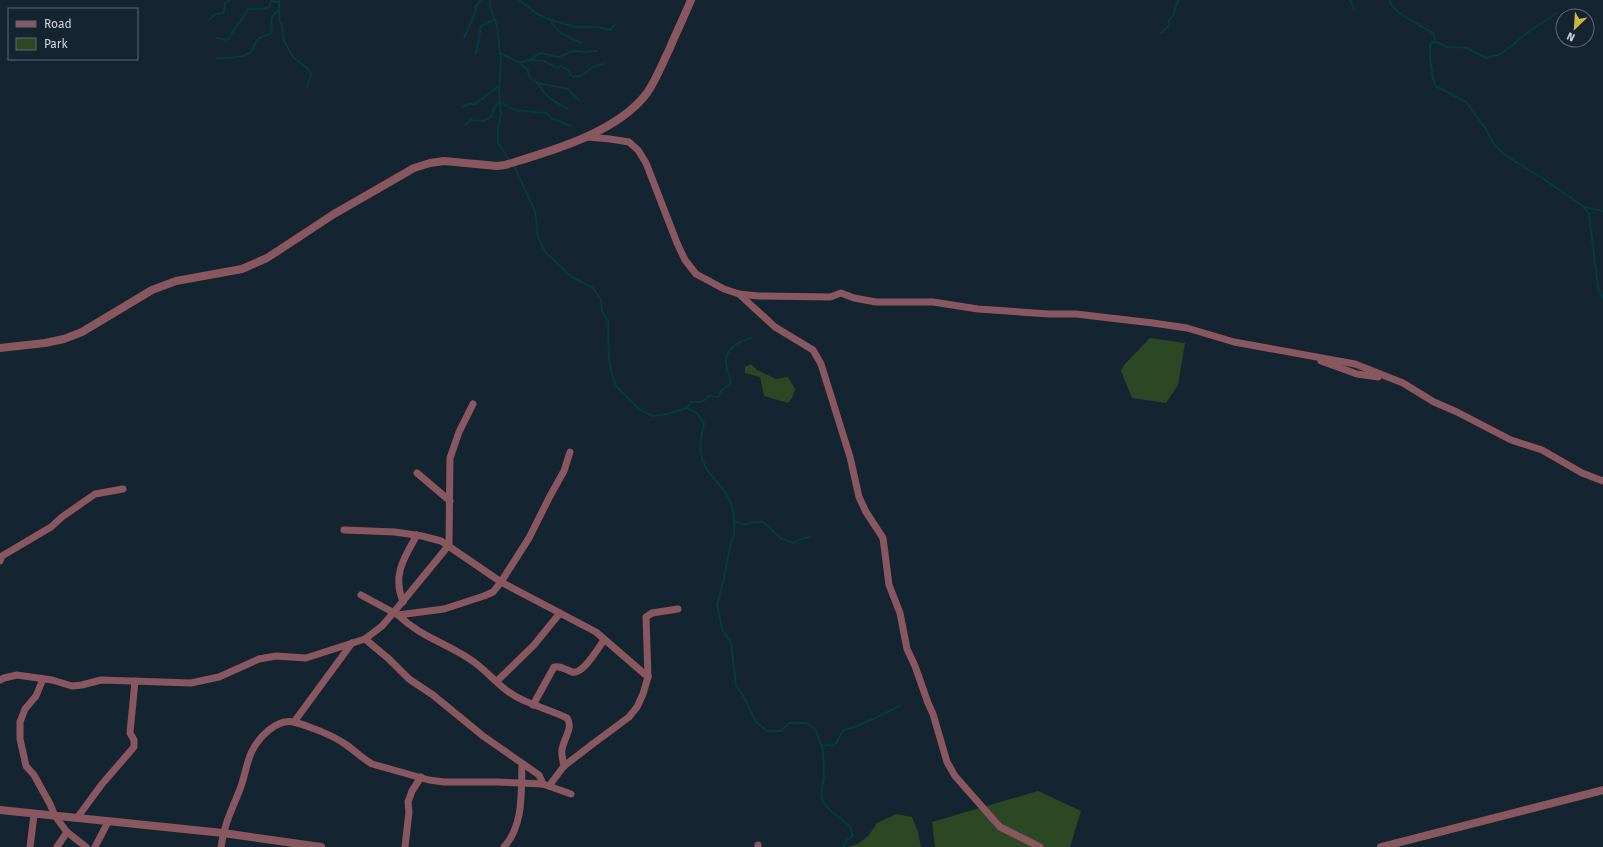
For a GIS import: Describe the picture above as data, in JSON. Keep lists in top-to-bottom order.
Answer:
{
  "legend": ["Road", "Park"],
  "north": "bottom left"
}
